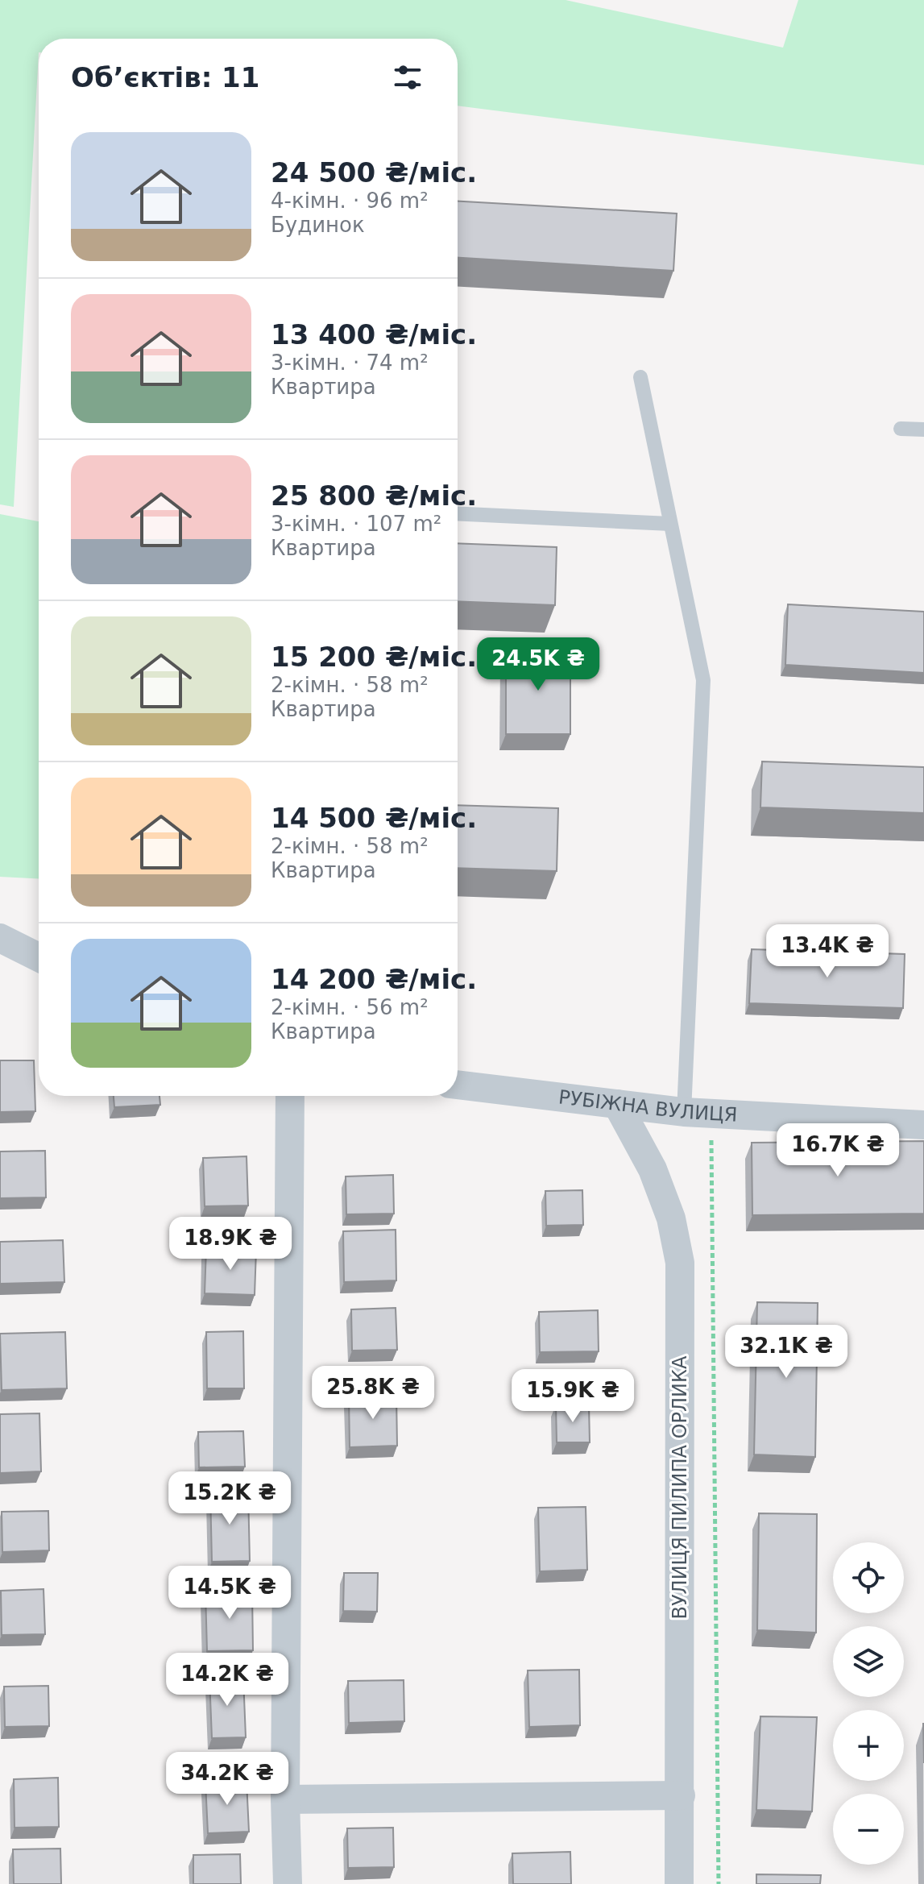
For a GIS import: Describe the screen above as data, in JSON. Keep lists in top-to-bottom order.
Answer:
{
  "streets": {
    "street": ["РУБІЖНА ВУЛИЦЯ", "ВУЛИЦЯ ПИЛИПА ОРЛИКА"]
  },
  "crossings": [
    ["РУБІЖНА ВУЛИЦЯ", "ВУЛИЦЯ ПИЛИПА ОРЛИКА"]
  ],
  "page": {
    "heading": "Об’єктів: 11",
    "list": [
      {
        "name": "24 500 ₴/міс.",
        "note": "4-кімн. · 96 m² · Будинок"
      },
      {
        "name": "13 400 ₴/міс.",
        "note": "3-кімн. · 74 m² · Квартира"
      },
      {
        "name": "25 800 ₴/міс.",
        "note": "3-кімн. · 107 m² · Квартира"
      },
      {
        "name": "15 200 ₴/міс.",
        "note": "2-кімн. · 58 m² · Квартира"
      },
      {
        "name": "14 500 ₴/міс.",
        "note": "2-кімн. · 58 m² · Квартира"
      },
      {
        "name": "14 200 ₴/міс.",
        "note": "2-кімн. · 56 m² · Квартира"
      }
    ],
    "price": [
      "24.5K ₴",
      "13.4K ₴",
      "16.7K ₴",
      "18.9K ₴",
      "32.1K ₴",
      "25.8K ₴",
      "15.9K ₴",
      "15.2K ₴",
      "14.5K ₴",
      "14.2K ₴",
      "34.2K ₴"
    ],
    "map_buttons": ["+", "−"]
  }
}
